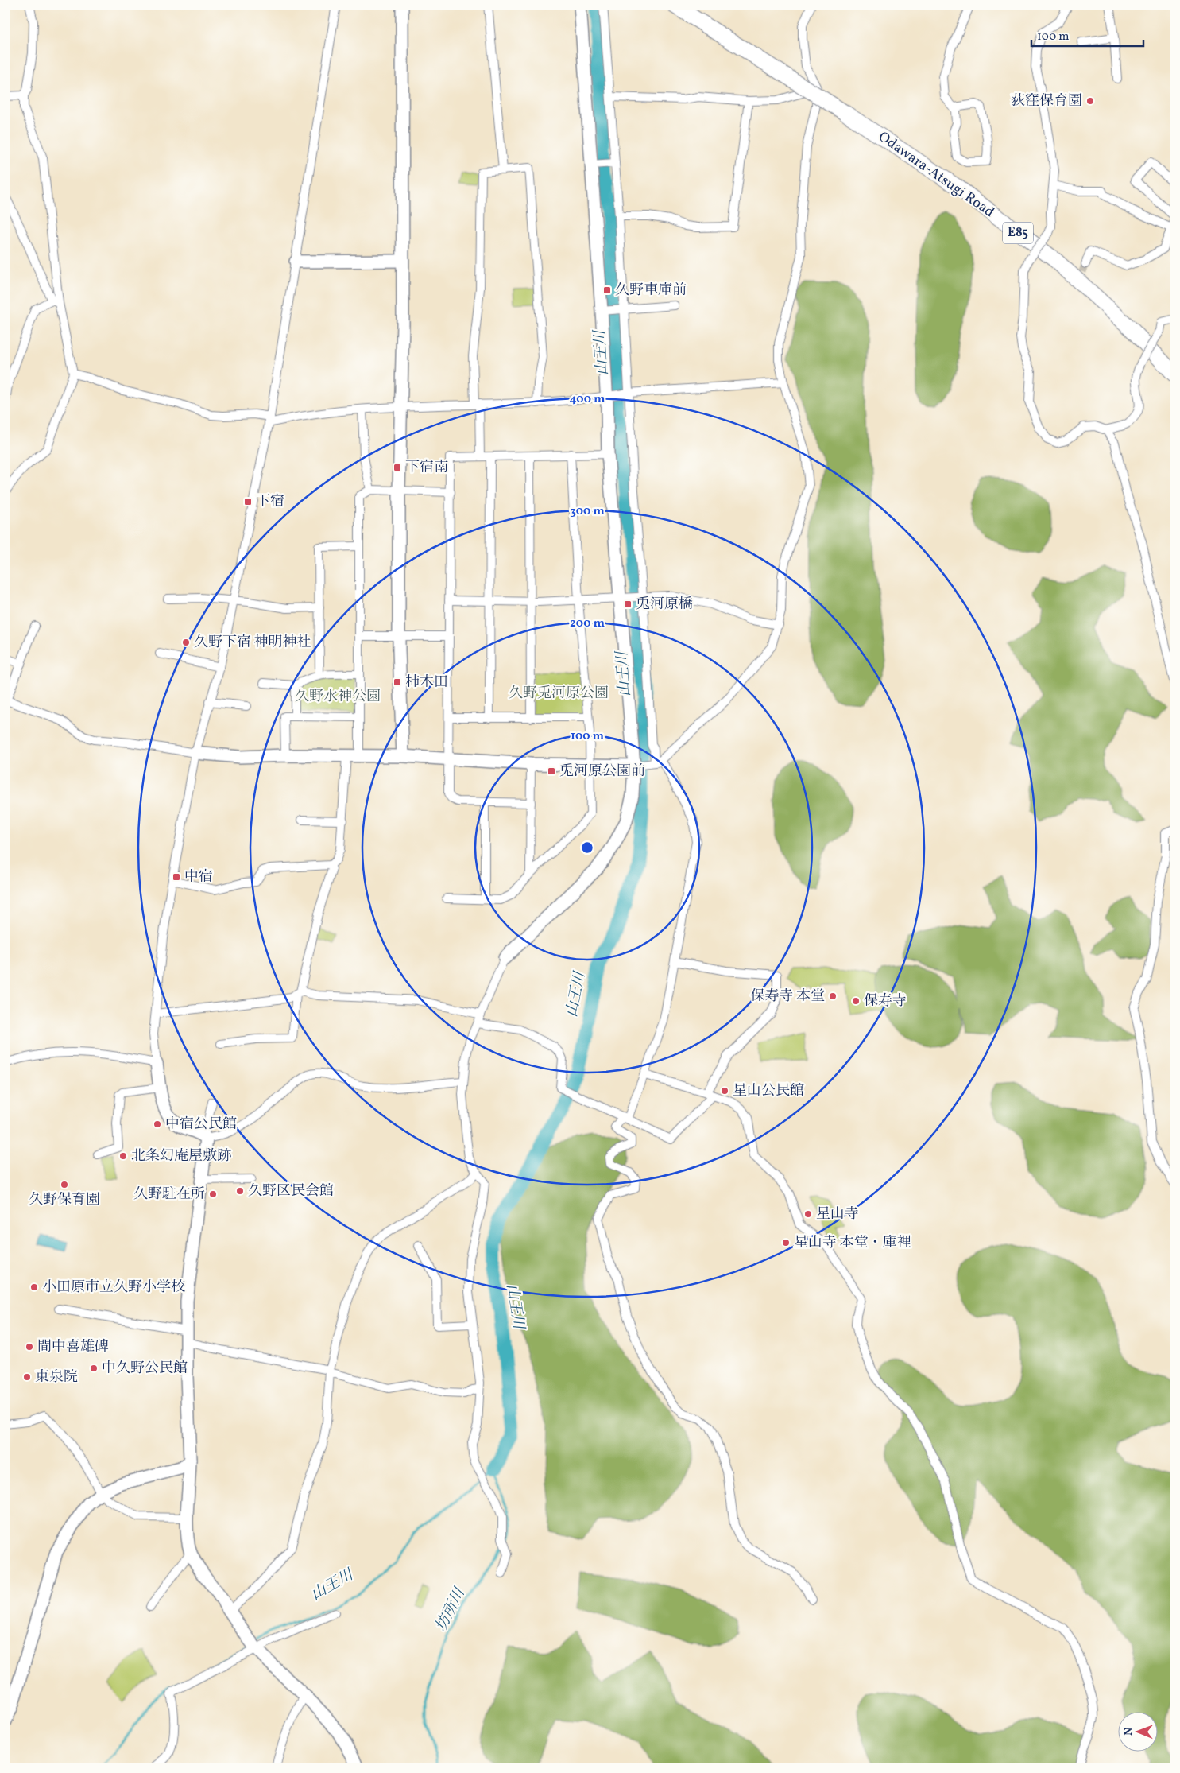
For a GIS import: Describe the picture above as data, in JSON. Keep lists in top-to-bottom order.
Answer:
{
  "streets": {
    "highway": ["Odawara-Atsugi Road", "E85"]
  },
  "water": ["山王川", "坊所川"],
  "parks": ["久野兎河原公園", "久野水神公園"],
  "places": {
    "other": [
      "荻窪保育園",
      "久野下宿 神明神社",
      "保寿寺 本堂",
      "保寿寺",
      "星山公民館",
      "中宿公民館",
      "北条幻庵屋敷跡",
      "久野保育園",
      "久野区民会館",
      "久野駐在所",
      "星山寺",
      "星山寺 本堂・庫裡",
      "小田原市立久野小学校",
      "間中喜雄碑",
      "中久野公民館",
      "東泉院"
    ],
    "transit": [
      "久野車庫前",
      "下宿南",
      "下宿",
      "兎河原橋",
      "柿木田",
      "兎河原公園前",
      "中宿"
    ]
  },
  "scale_bar": "100 m",
  "north": "left",
  "rings": [
    "400 m",
    "300 m",
    "200 m",
    "100 m"
  ]
}
